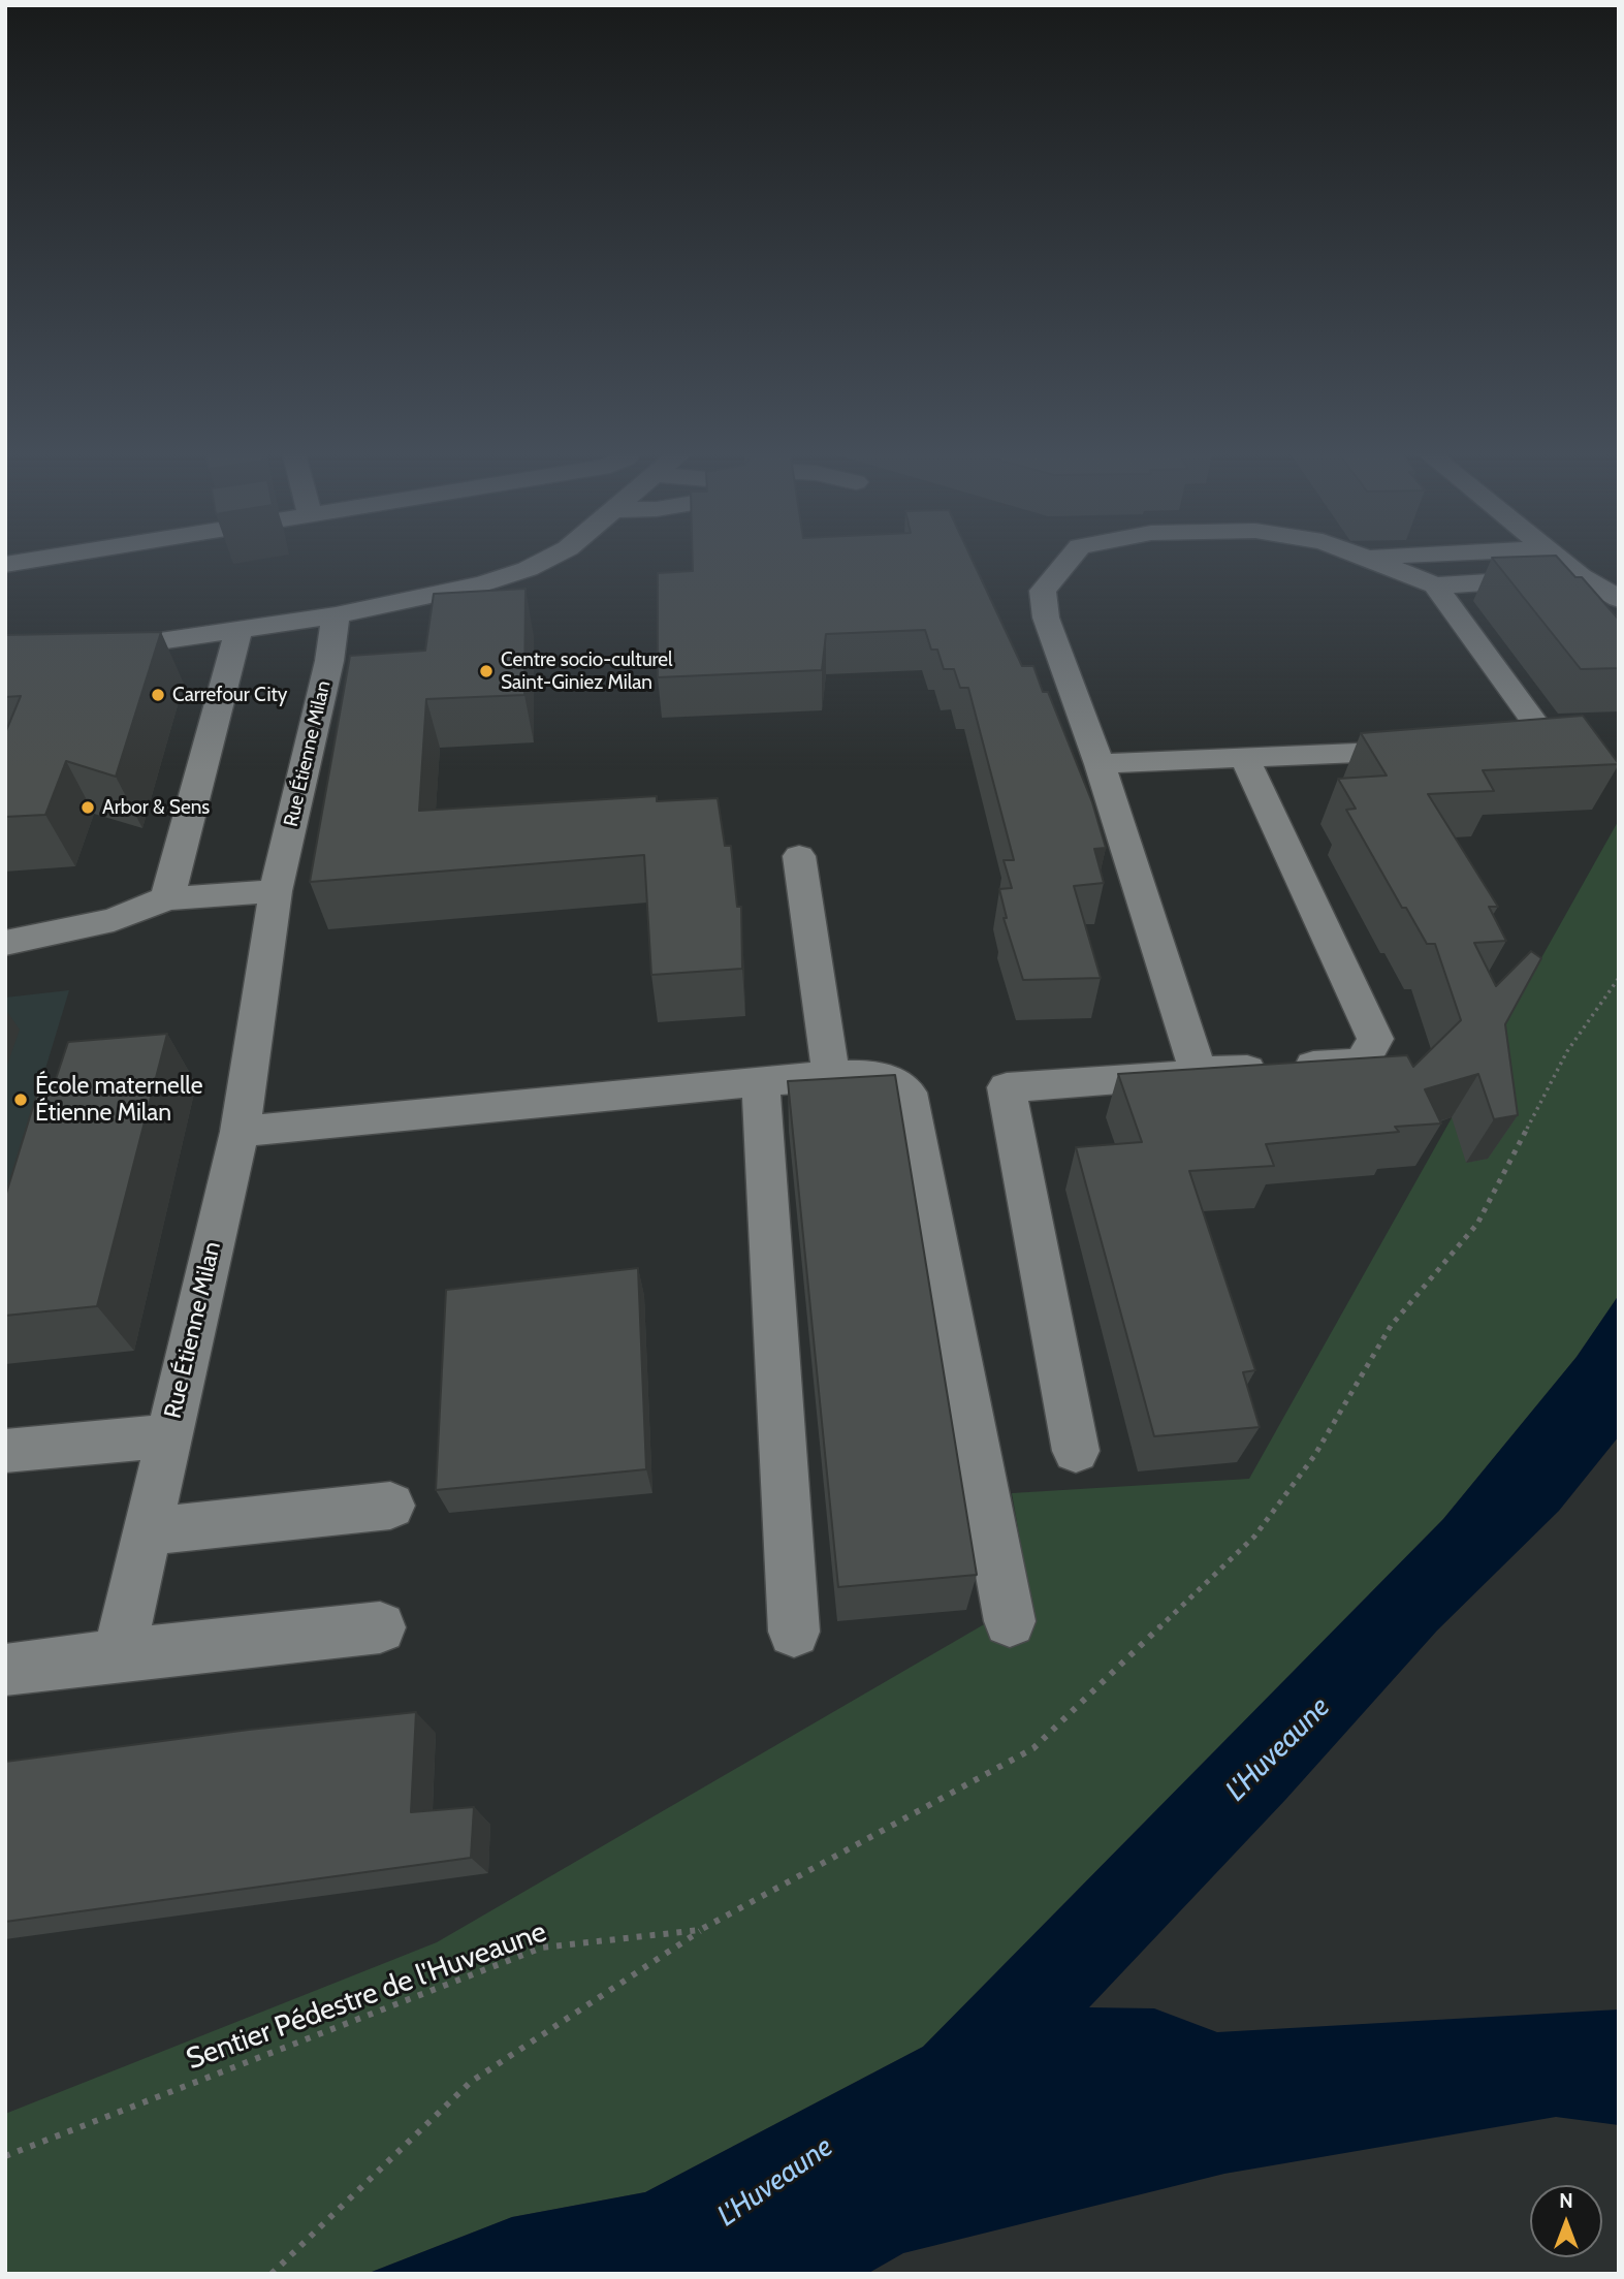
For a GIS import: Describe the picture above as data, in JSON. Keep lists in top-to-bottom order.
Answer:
{
  "streets": {
    "street": ["Rue Étienne Milan"],
    "path": ["Sentier Pédestre de l'Huveaune"]
  },
  "water": ["L'Huveaune"],
  "places": [
    "Centre socio-culturel Saint-Giniez Milan",
    "Carrefour City",
    "Arbor & Sens",
    "École maternelle Étienne Milan"
  ],
  "north": "top"
}
